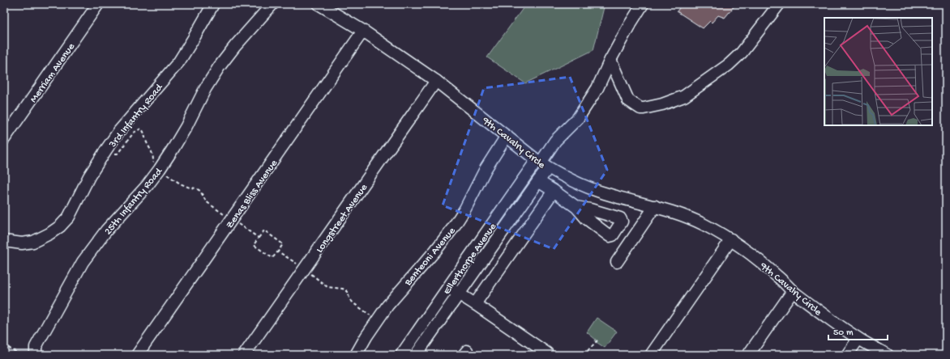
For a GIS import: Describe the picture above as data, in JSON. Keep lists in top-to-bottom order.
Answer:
{
  "streets": {
    "street": [
      "Merriam Avenue",
      "3rd Infantry Road",
      "9th Cavalry Circle",
      "Zenas Bliss Avenue",
      "25th Infantry Road",
      "Longstreet Avenue",
      "Benteoni Avenue",
      "Ellerthorpe Avenue"
    ]
  },
  "crossings": [
    ["9th Cavalry Circle", "Zenas Bliss Avenue"],
    ["9th Cavalry Circle", "Longstreet Avenue"],
    ["9th Cavalry Circle", "Benteoni Avenue"],
    ["9th Cavalry Circle", "Ellerthorpe Avenue"]
  ],
  "scale_bar": "50 m"
}
